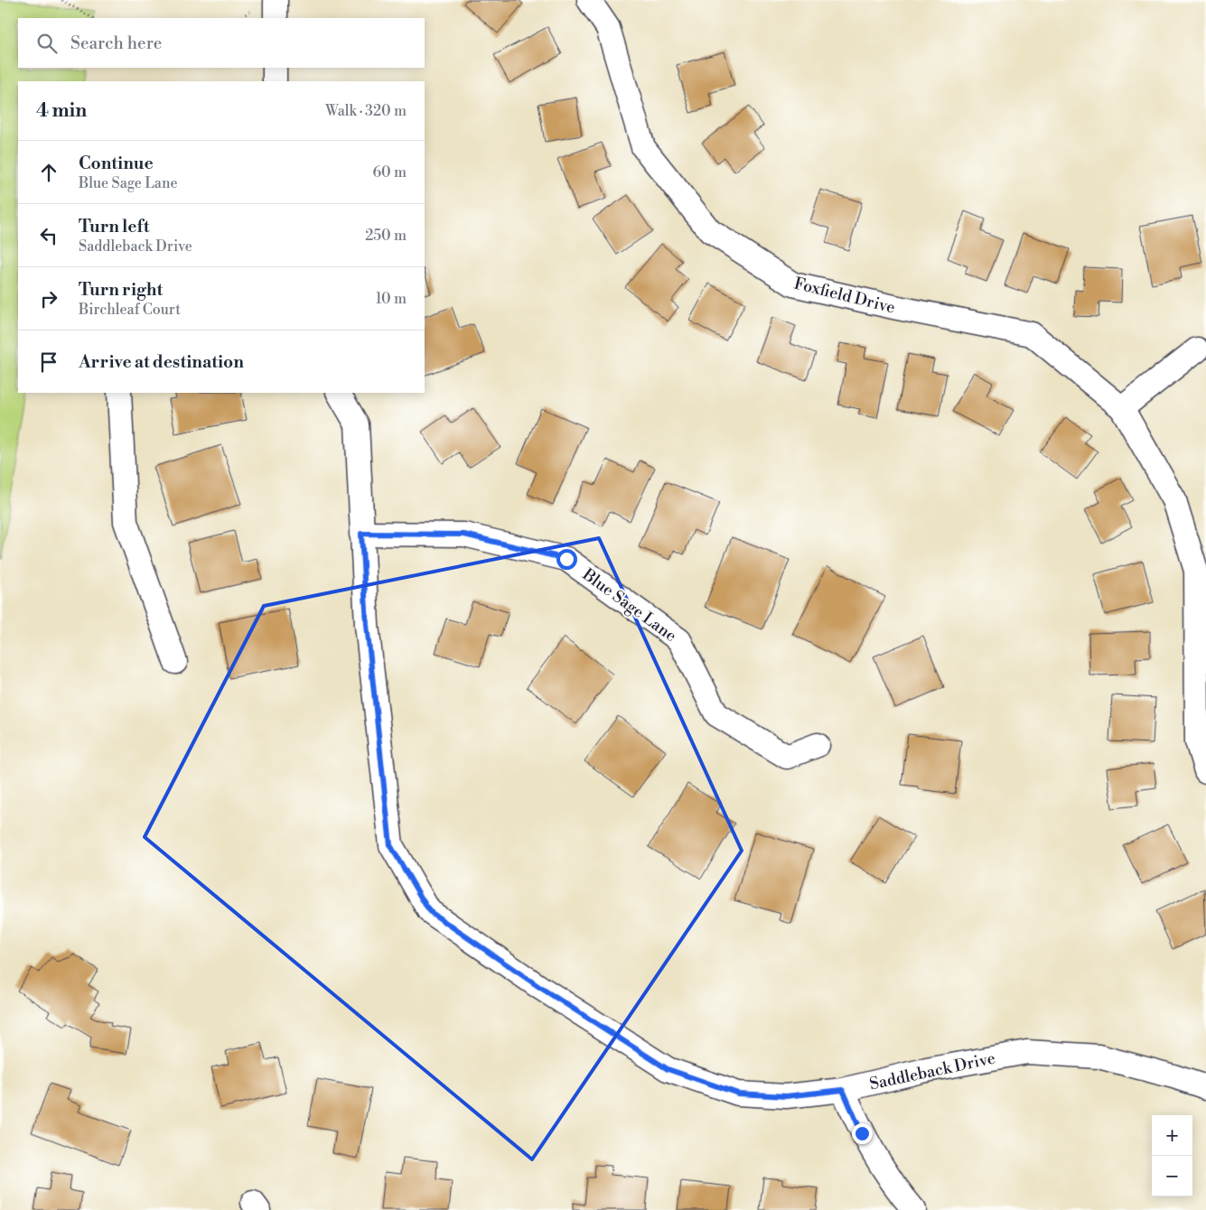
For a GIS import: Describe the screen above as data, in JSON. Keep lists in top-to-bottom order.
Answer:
{
  "streets": {
    "street": ["Foxfield Drive", "Blue Sage Lane", "Saddleback Drive"]
  },
  "crossings": [
    ["Blue Sage Lane", "Saddleback Drive"]
  ],
  "page": {
    "search": "Search here",
    "heading": ["4 min", "Walk · 320 m"],
    "list": [
      ["Continue", "Blue Sage Lane", "60 m"],
      ["Turn left", "Saddleback Drive", "250 m"],
      ["Turn right", "Birchleaf Court", "10 m"],
      "Arrive at destination"
    ],
    "map_buttons": ["+", "−"]
  }
}
